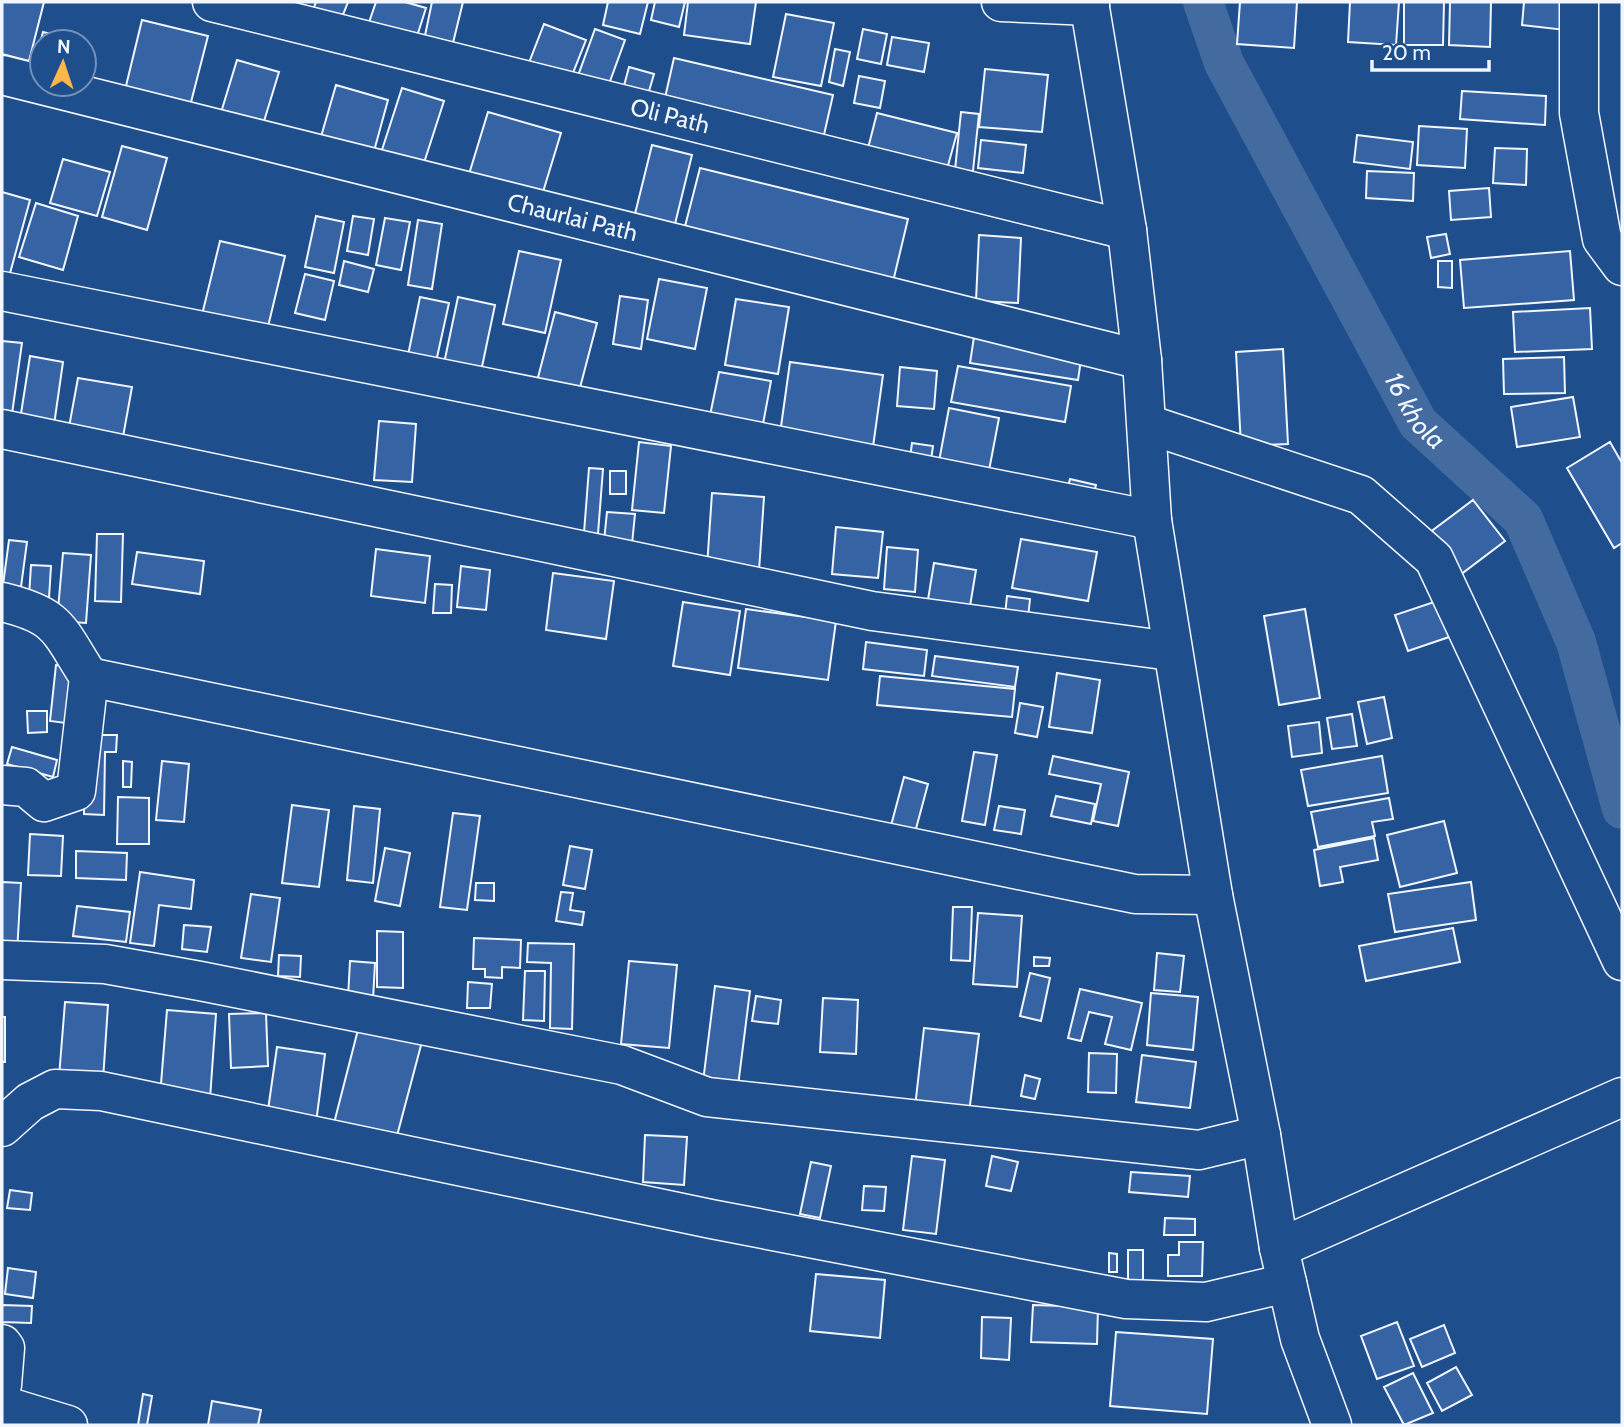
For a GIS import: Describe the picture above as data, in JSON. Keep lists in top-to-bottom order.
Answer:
{
  "streets": {
    "street": ["Oli Path", "Chaurlai Path"]
  },
  "water": ["16 khola"],
  "scale_bar": "20 m",
  "north": "top"
}
